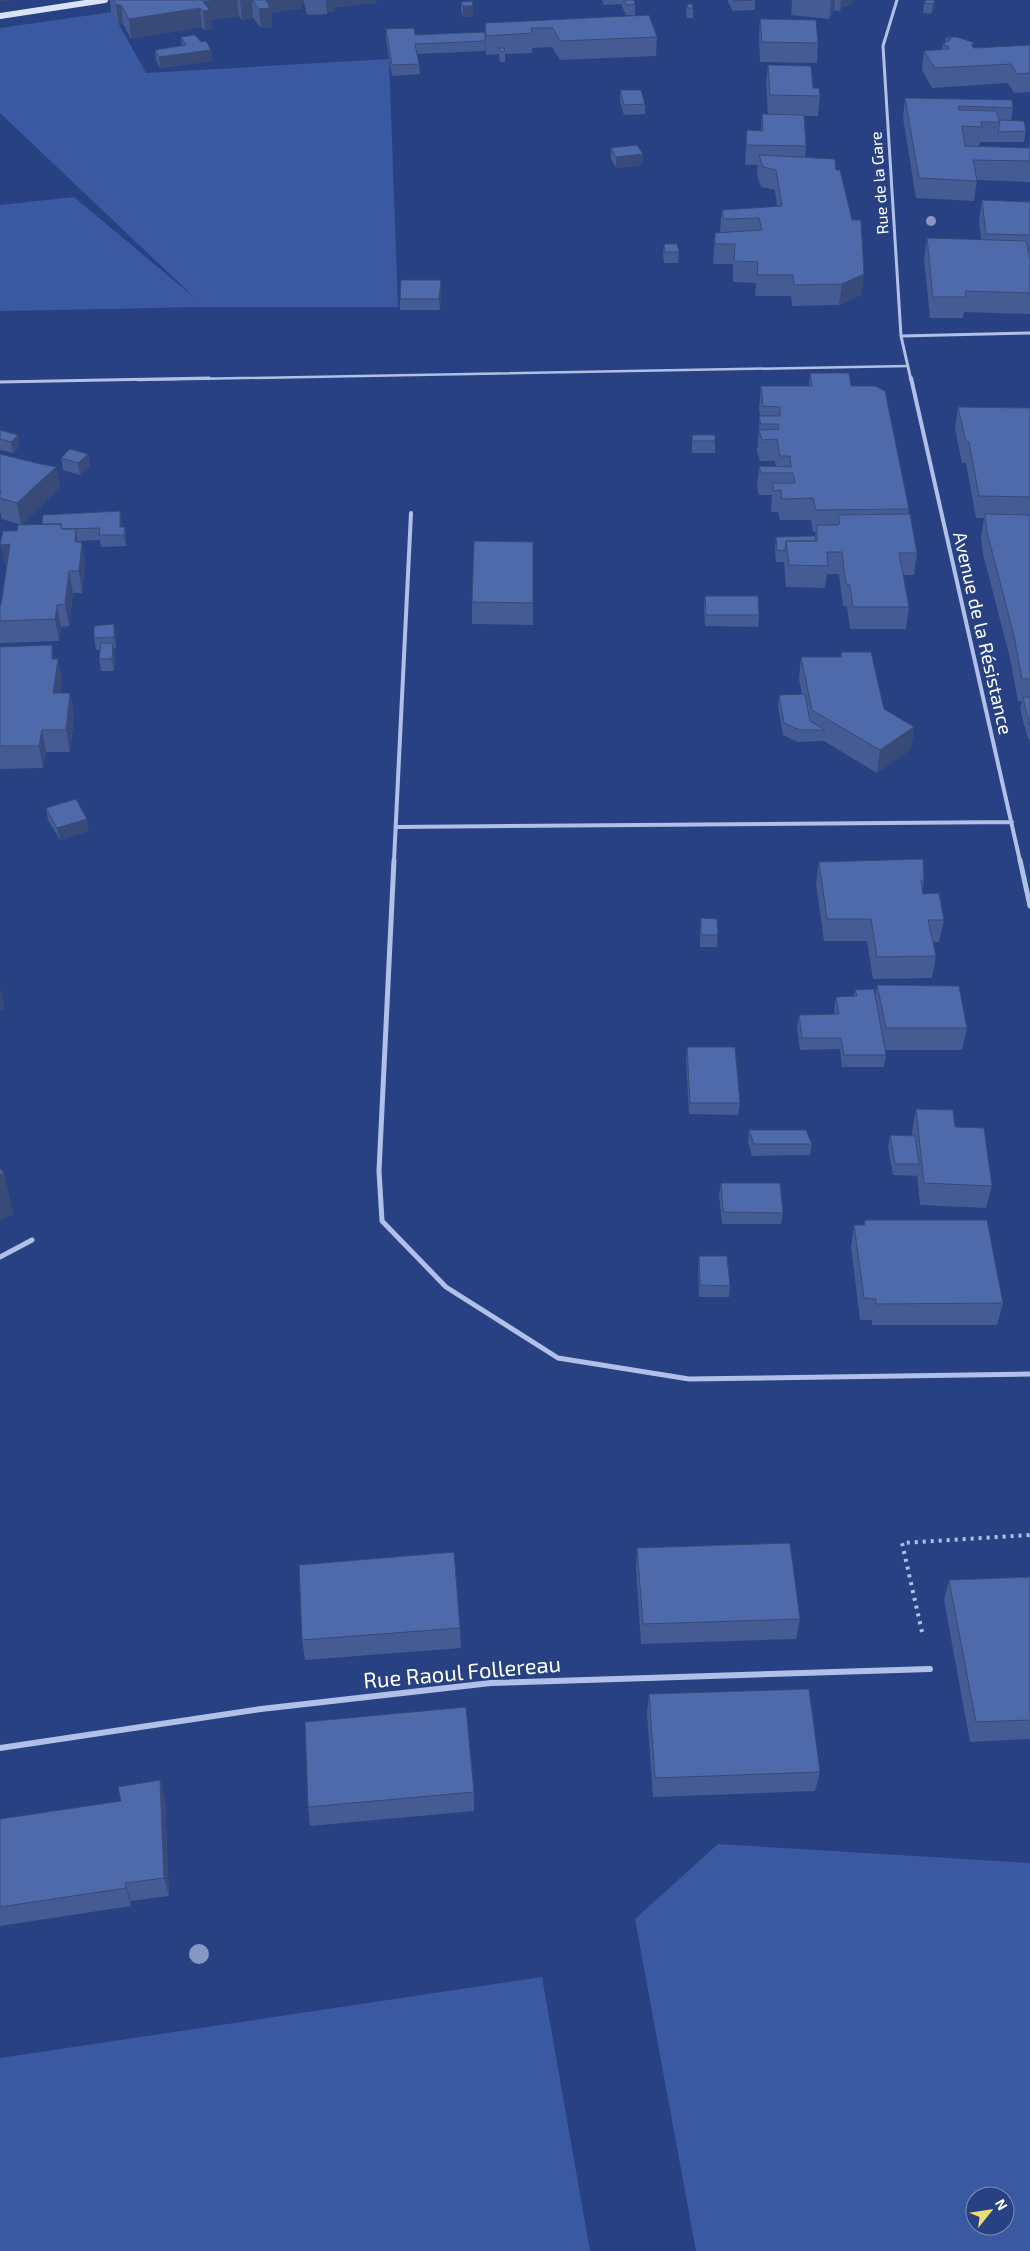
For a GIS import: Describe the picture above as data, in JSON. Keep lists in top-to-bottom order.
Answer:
{
  "streets": {
    "street": ["Rue de la Gare", "Avenue de la Résistance", "Rue Raoul Follereau"]
  },
  "crossings": [
    ["Rue de la Gare", "Avenue de la Résistance"]
  ],
  "north": "top right"
}
